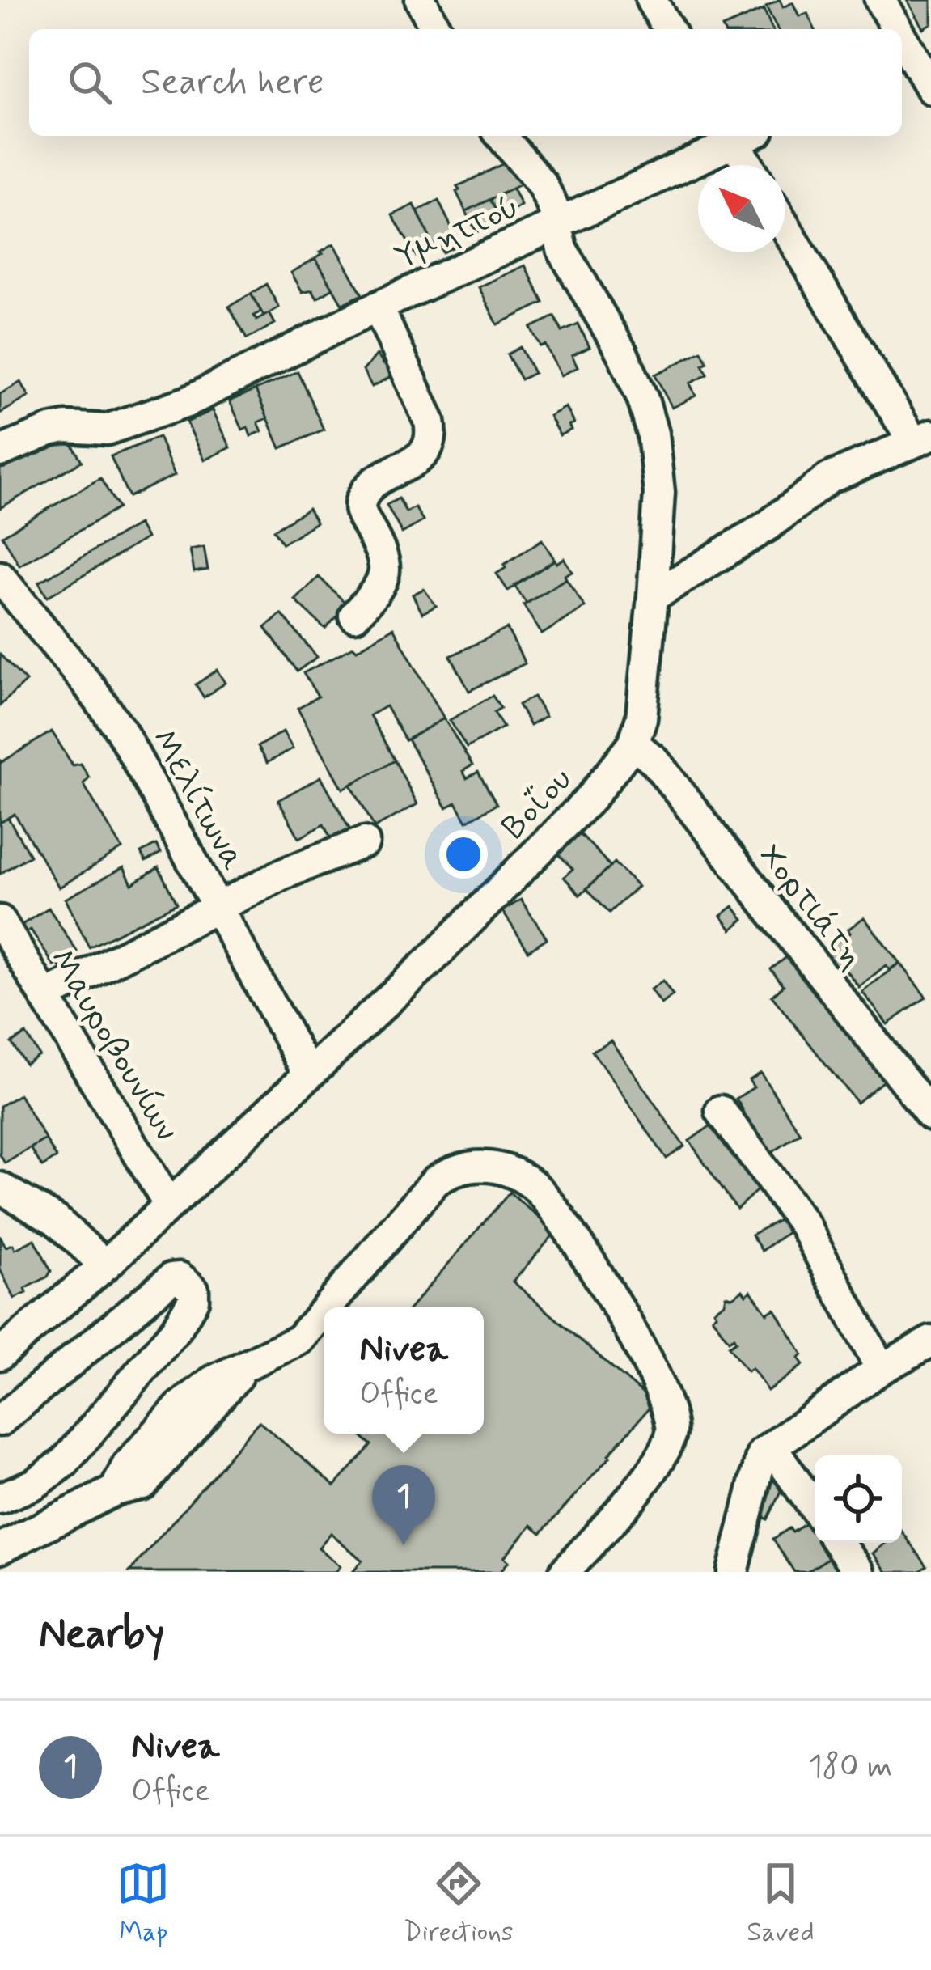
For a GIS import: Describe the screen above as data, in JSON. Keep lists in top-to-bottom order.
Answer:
{
  "streets": {
    "street": [
      "Υμηττού",
      "Μελίτωνα",
      "Βοΐου",
      "Χορτιάτη",
      "Μαυροβουνίων"
    ]
  },
  "crossings": [
    ["Υμηττού", "Βοΐου"],
    ["Μελίτωνα", "Βοΐου"],
    ["Βοΐου", "Χορτιάτη"],
    ["Βοΐου", "Μαυροβουνίων"]
  ],
  "north": "top left",
  "page": {
    "search": "Search here",
    "popup": ["Nivea", "Office"],
    "pins": "1",
    "heading": "Nearby",
    "list": [
      {
        "mark": "1",
        "name": "Nivea",
        "note": "Office",
        "value": "180 m"
      }
    ],
    "nav": ["Map", "Directions", "Saved"]
  }
}
